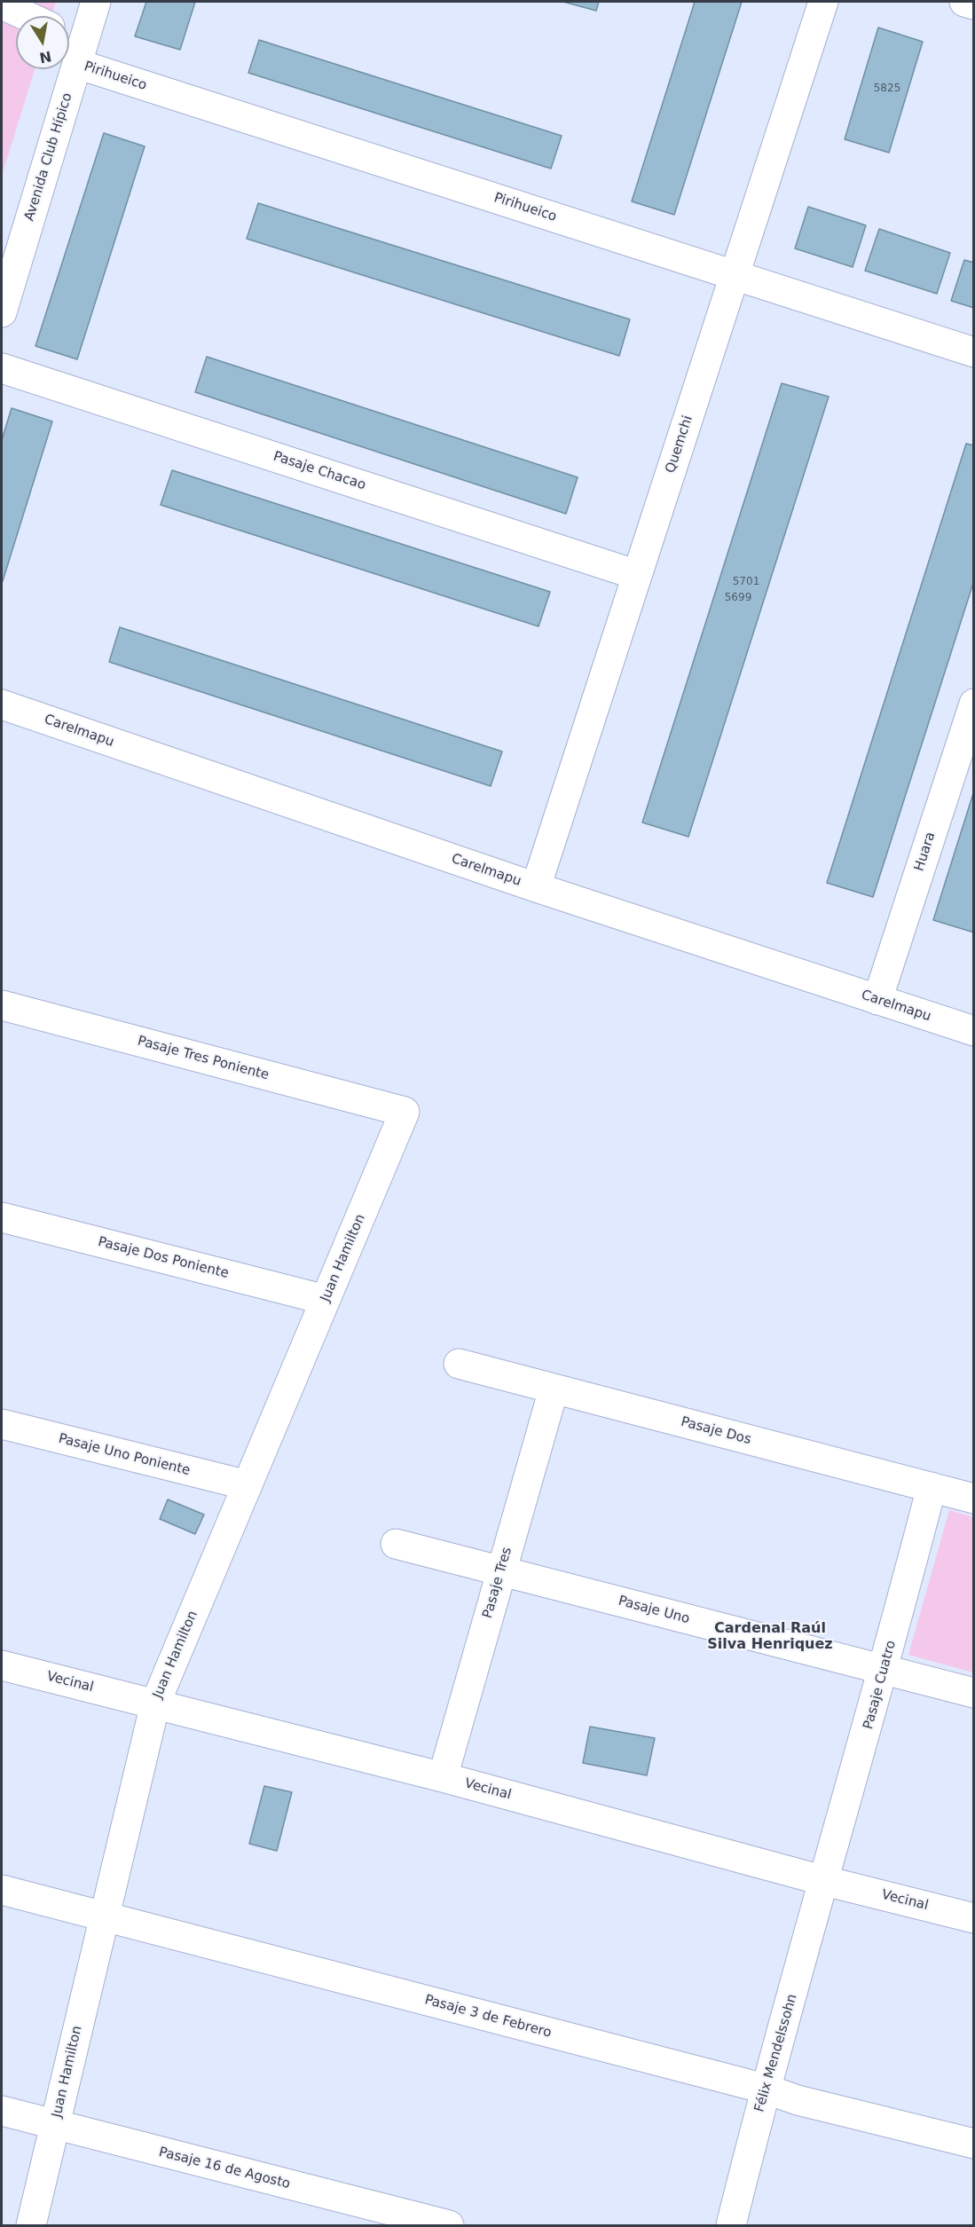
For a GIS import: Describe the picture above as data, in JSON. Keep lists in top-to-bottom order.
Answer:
{
  "streets": {
    "street": [
      "Pirihueico",
      "Avenida Club Hípico",
      "Quemchi",
      "Pasaje Chacao",
      "Carelmapu",
      "Huara",
      "Pasaje Tres Poniente",
      "Pasaje Dos Poniente",
      "Juan Hamilton",
      "Pasaje Dos",
      "Pasaje Uno Poniente",
      "Pasaje Tres",
      "Pasaje Uno",
      "Vecinal",
      "Pasaje Cuatro",
      "Pasaje 3 de Febrero",
      "Félix Mendelssohn",
      "Pasaje 16 de Agosto"
    ]
  },
  "crossings": [
    ["Pirihueico", "Avenida Club Hípico"],
    ["Pirihueico", "Quemchi"],
    ["Quemchi", "Pasaje Chacao"],
    ["Quemchi", "Carelmapu"],
    ["Carelmapu", "Huara"],
    ["Pasaje Tres Poniente", "Juan Hamilton"],
    ["Pasaje Dos Poniente", "Juan Hamilton"],
    ["Juan Hamilton", "Pasaje Uno Poniente"],
    ["Juan Hamilton", "Vecinal"],
    ["Juan Hamilton", "Pasaje 3 de Febrero"],
    ["Juan Hamilton", "Pasaje 16 de Agosto"],
    ["Pasaje Dos", "Pasaje Tres"],
    ["Pasaje Dos", "Pasaje Cuatro"],
    ["Pasaje Tres", "Pasaje Uno"],
    ["Pasaje Tres", "Vecinal"],
    ["Pasaje Uno", "Pasaje Cuatro"],
    ["Vecinal", "Pasaje Cuatro"],
    ["Vecinal", "Félix Mendelssohn"],
    ["Pasaje Cuatro", "Félix Mendelssohn"],
    ["Pasaje 3 de Febrero", "Félix Mendelssohn"]
  ],
  "districts": ["Cardenal Raúl Silva Henriquez"],
  "house_numbers": ["5825", "5701", "5699"],
  "north": "bottom"
}
